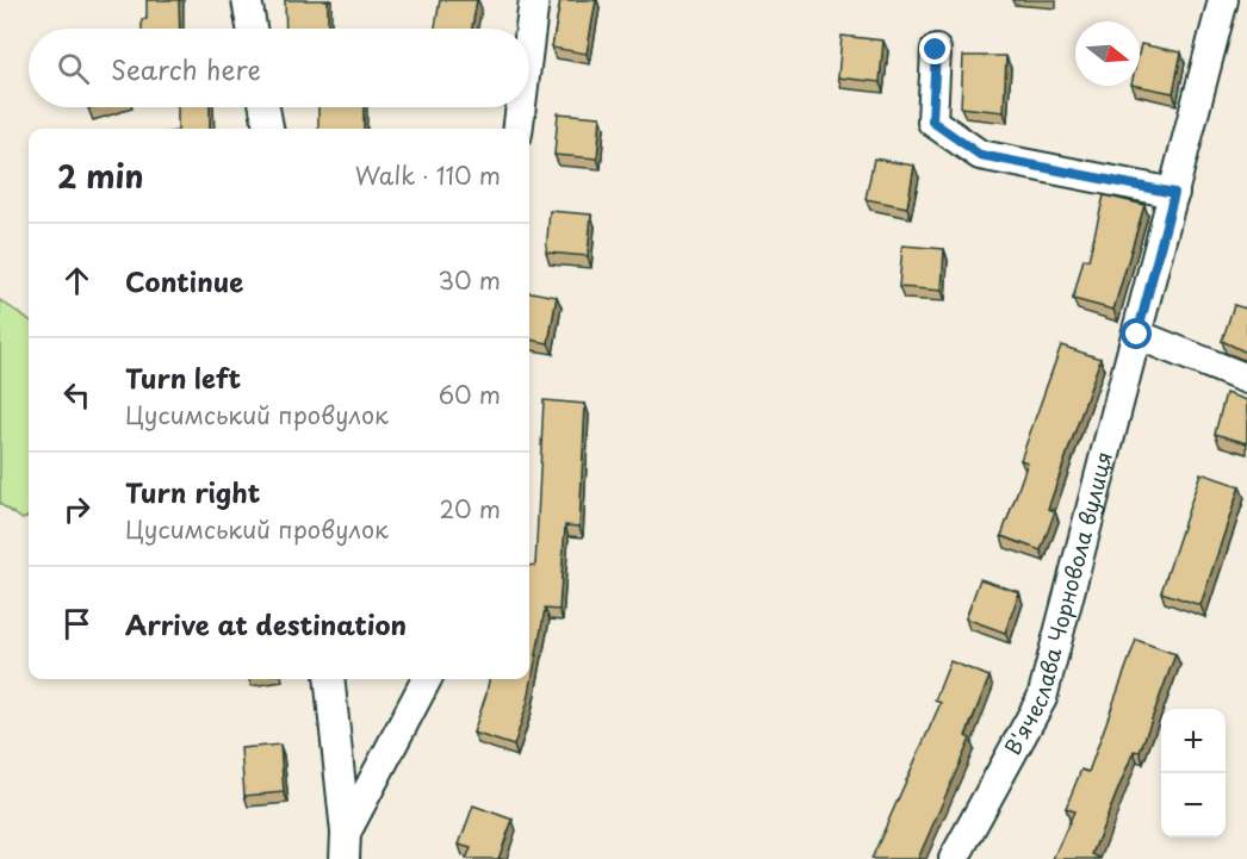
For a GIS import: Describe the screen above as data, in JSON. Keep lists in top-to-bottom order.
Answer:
{
  "streets": {
    "street": ["В'ячеслава Чорновола вулиця"]
  },
  "north": "right",
  "page": {
    "search": "Search here",
    "heading": ["2 min", "Walk · 110 m"],
    "list": [
      ["Continue", "30 m"],
      ["Turn left", "Цусимський провулок", "60 m"],
      ["Turn right", "Цусимський провулок", "20 m"],
      "Arrive at destination"
    ],
    "map_buttons": ["+", "−"]
  }
}
